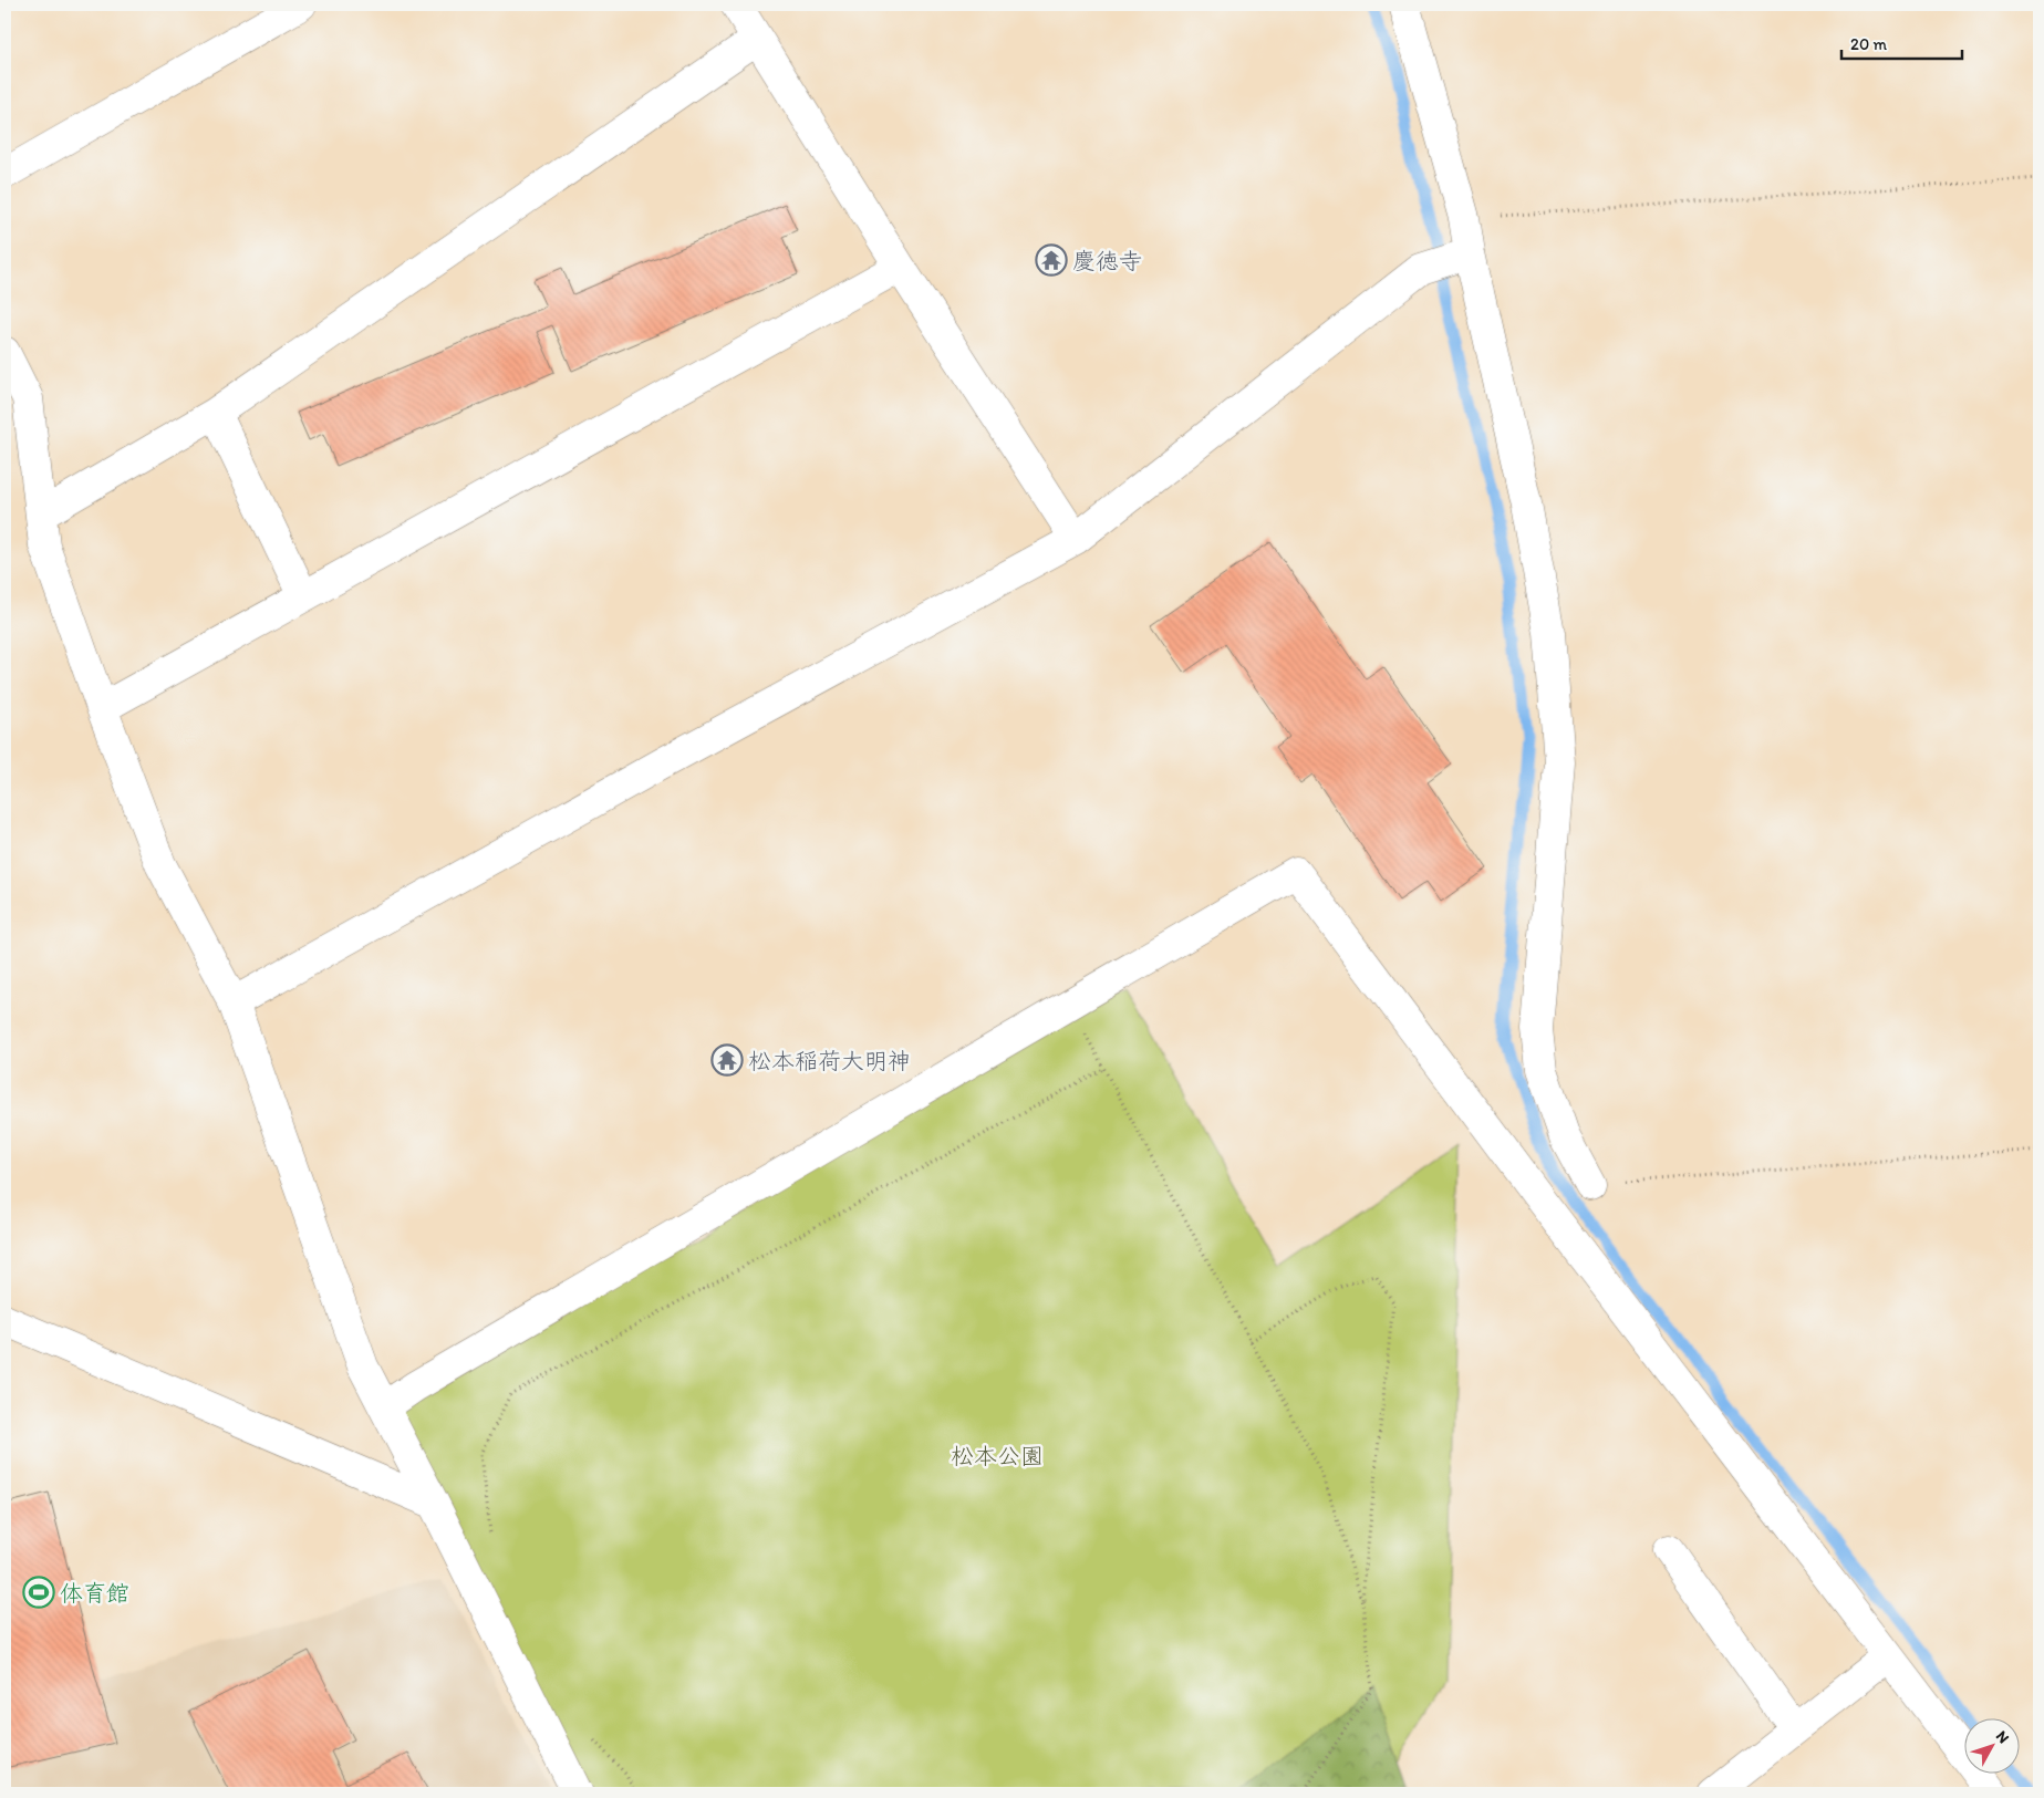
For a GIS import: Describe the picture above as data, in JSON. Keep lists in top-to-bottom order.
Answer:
{
  "parks": ["松本公園"],
  "places": {
    "temple": ["慶徳寺", "松本稲荷大明神"],
    "sports": ["体育館"]
  },
  "scale_bar": "20 m",
  "north": "top right"
}
